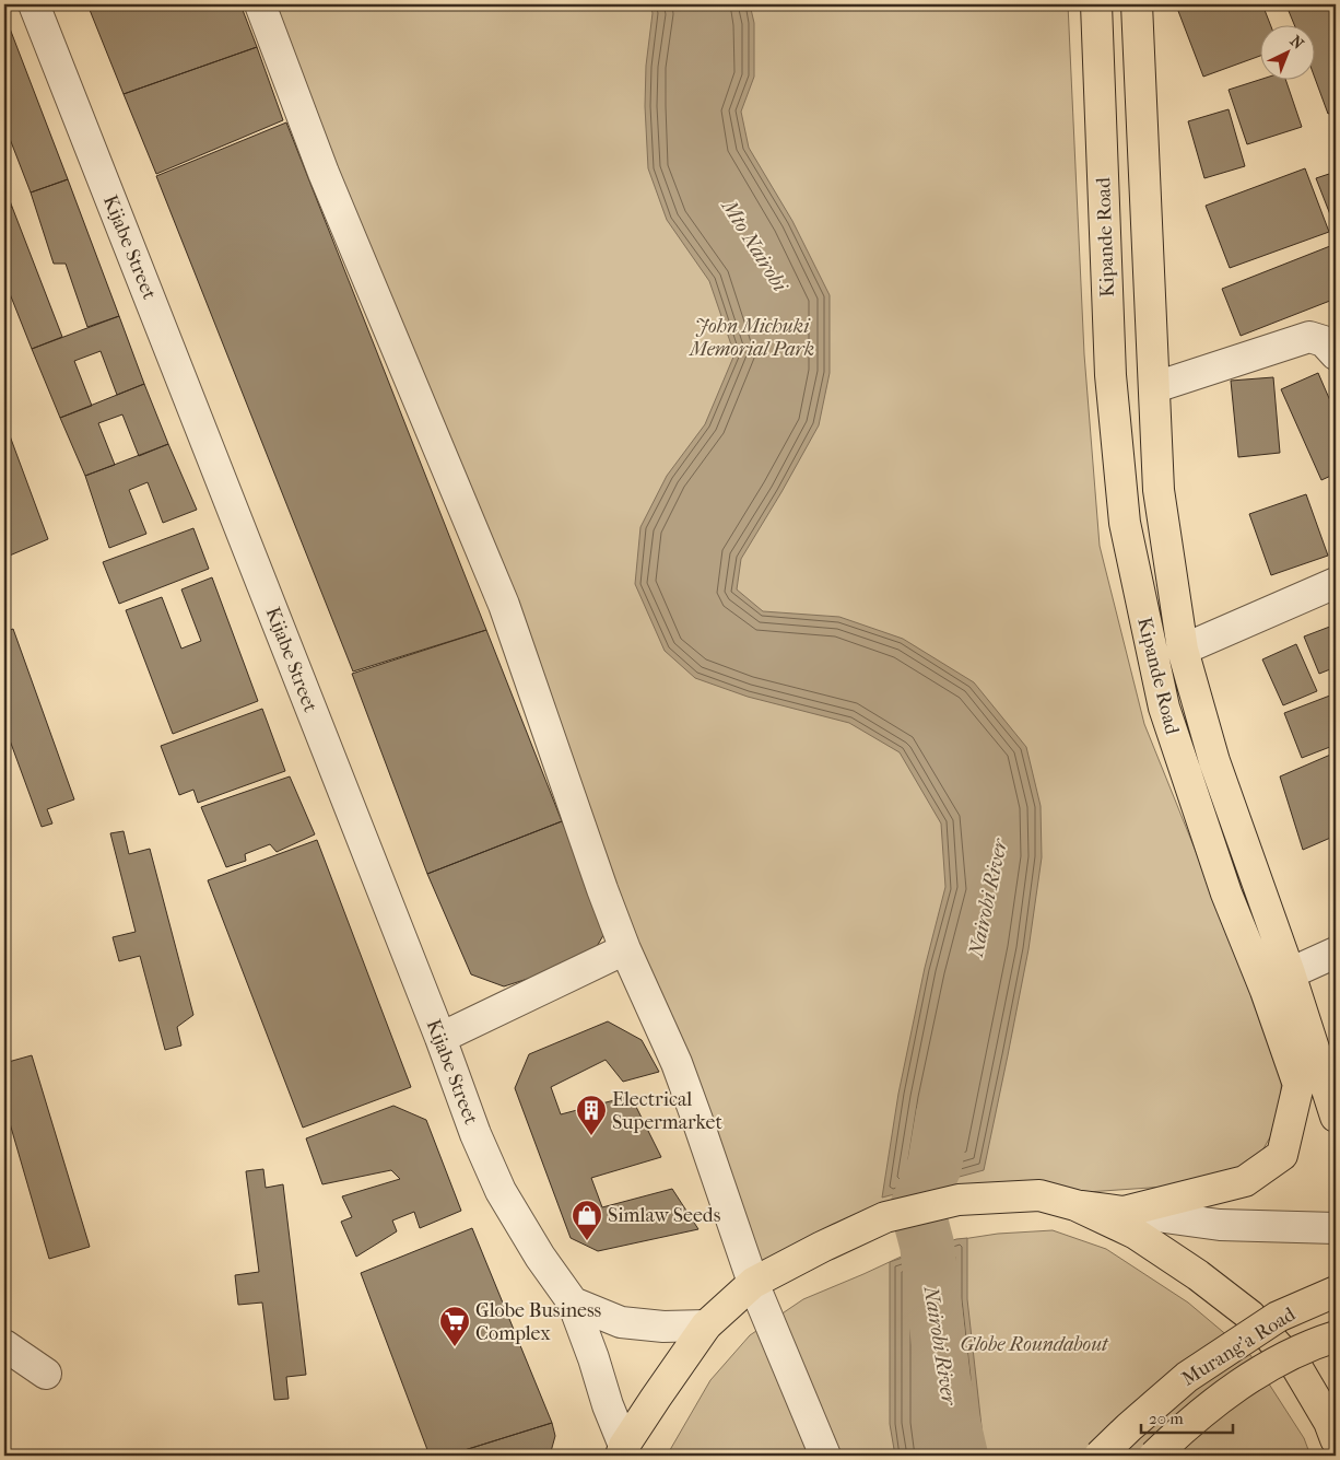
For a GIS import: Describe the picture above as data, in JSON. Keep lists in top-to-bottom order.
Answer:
{
  "streets": {
    "main road": ["Kipande Road", "Murang'a Road"],
    "street": ["Kijabe Street"]
  },
  "water": ["Mto Nairobi", "Nairobi River"],
  "parks": ["John Michuki Memorial Park", "Globe Roundabout"],
  "places": {
    "building": ["Electrical Supermarket"],
    "shop": ["Simlaw Seeds"],
    "supermarket": ["Globe Business Complex"]
  },
  "scale_bar": "20 m",
  "north": "top right"
}
